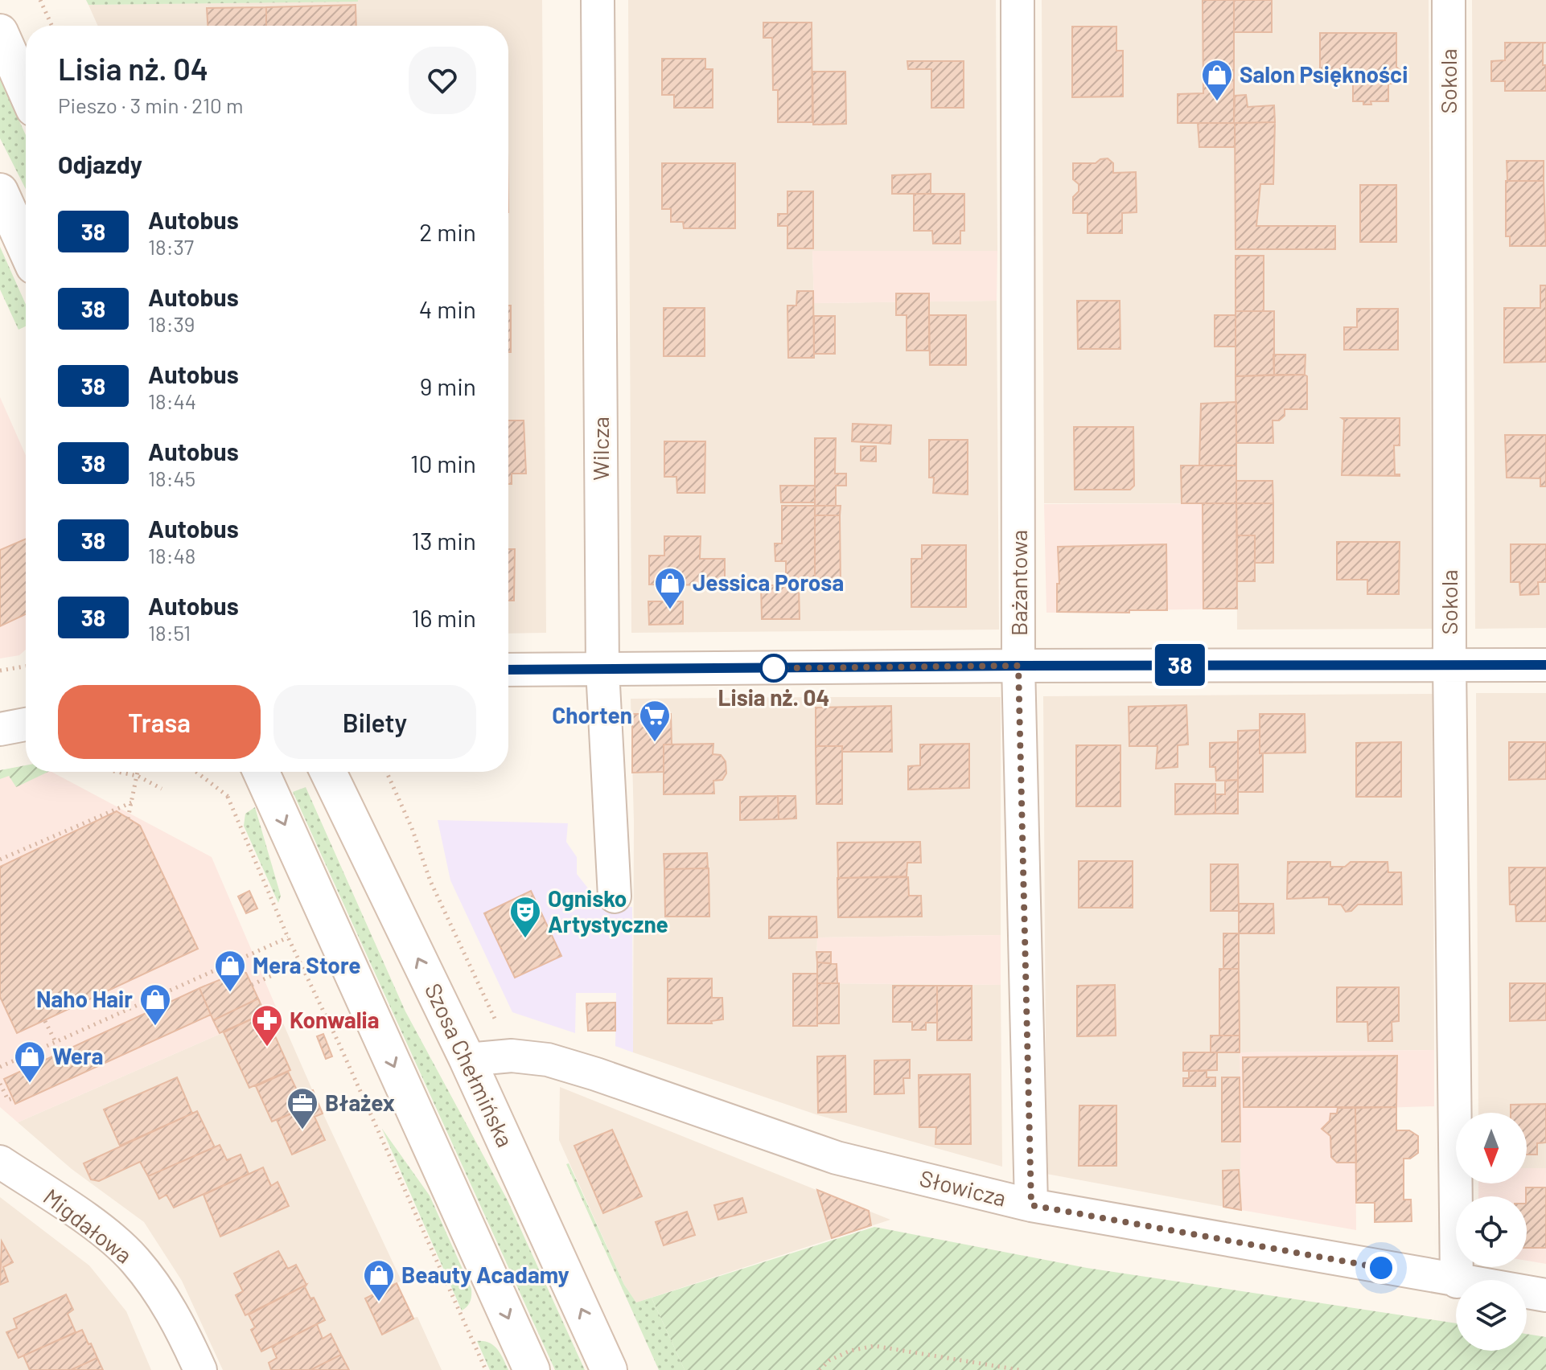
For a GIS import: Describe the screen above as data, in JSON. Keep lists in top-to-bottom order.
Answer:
{
  "streets": {
    "main road": ["Szosa Chełmińska"],
    "street": [
      "Sokola",
      "Wilcza",
      "Bażantowa",
      "Słowicza",
      "Migdałowa"
    ]
  },
  "crossings": [
    ["Bażantowa", "Słowicza"],
    ["Szosa Chełmińska", "Słowicza"]
  ],
  "places": {
    "shop": [
      "Salon Psiękności",
      "Jessica Porosa",
      "Mera Store",
      "Naho Hair",
      "Wera",
      "Beauty Acadamy"
    ],
    "other": ["Lisia nż. 04"],
    "supermarket": ["Chorten"],
    "theatre": ["Ognisko Artystyczne"],
    "pharmacy": ["Konwalia"],
    "office": ["Błażex"]
  },
  "lines": ["bus line 38"],
  "north": "bottom",
  "page": {
    "on_map": "38",
    "heading": [
      ["Lisia nż. 04", "Pieszo · 3 min · 210 m"],
      "Odjazdy"
    ],
    "list": [
      {
        "mark": "38",
        "name": "Autobus",
        "note": "18:37",
        "value": "2 min"
      },
      {
        "mark": "38",
        "name": "Autobus",
        "note": "18:39",
        "value": "4 min"
      },
      {
        "mark": "38",
        "name": "Autobus",
        "note": "18:44",
        "value": "9 min"
      },
      {
        "mark": "38",
        "name": "Autobus",
        "note": "18:45",
        "value": "10 min"
      },
      {
        "mark": "38",
        "name": "Autobus",
        "note": "18:48",
        "value": "13 min"
      },
      {
        "mark": "38",
        "name": "Autobus",
        "note": "18:51",
        "value": "16 min"
      }
    ],
    "buttons": ["Trasa", "Bilety"]
  }
}
